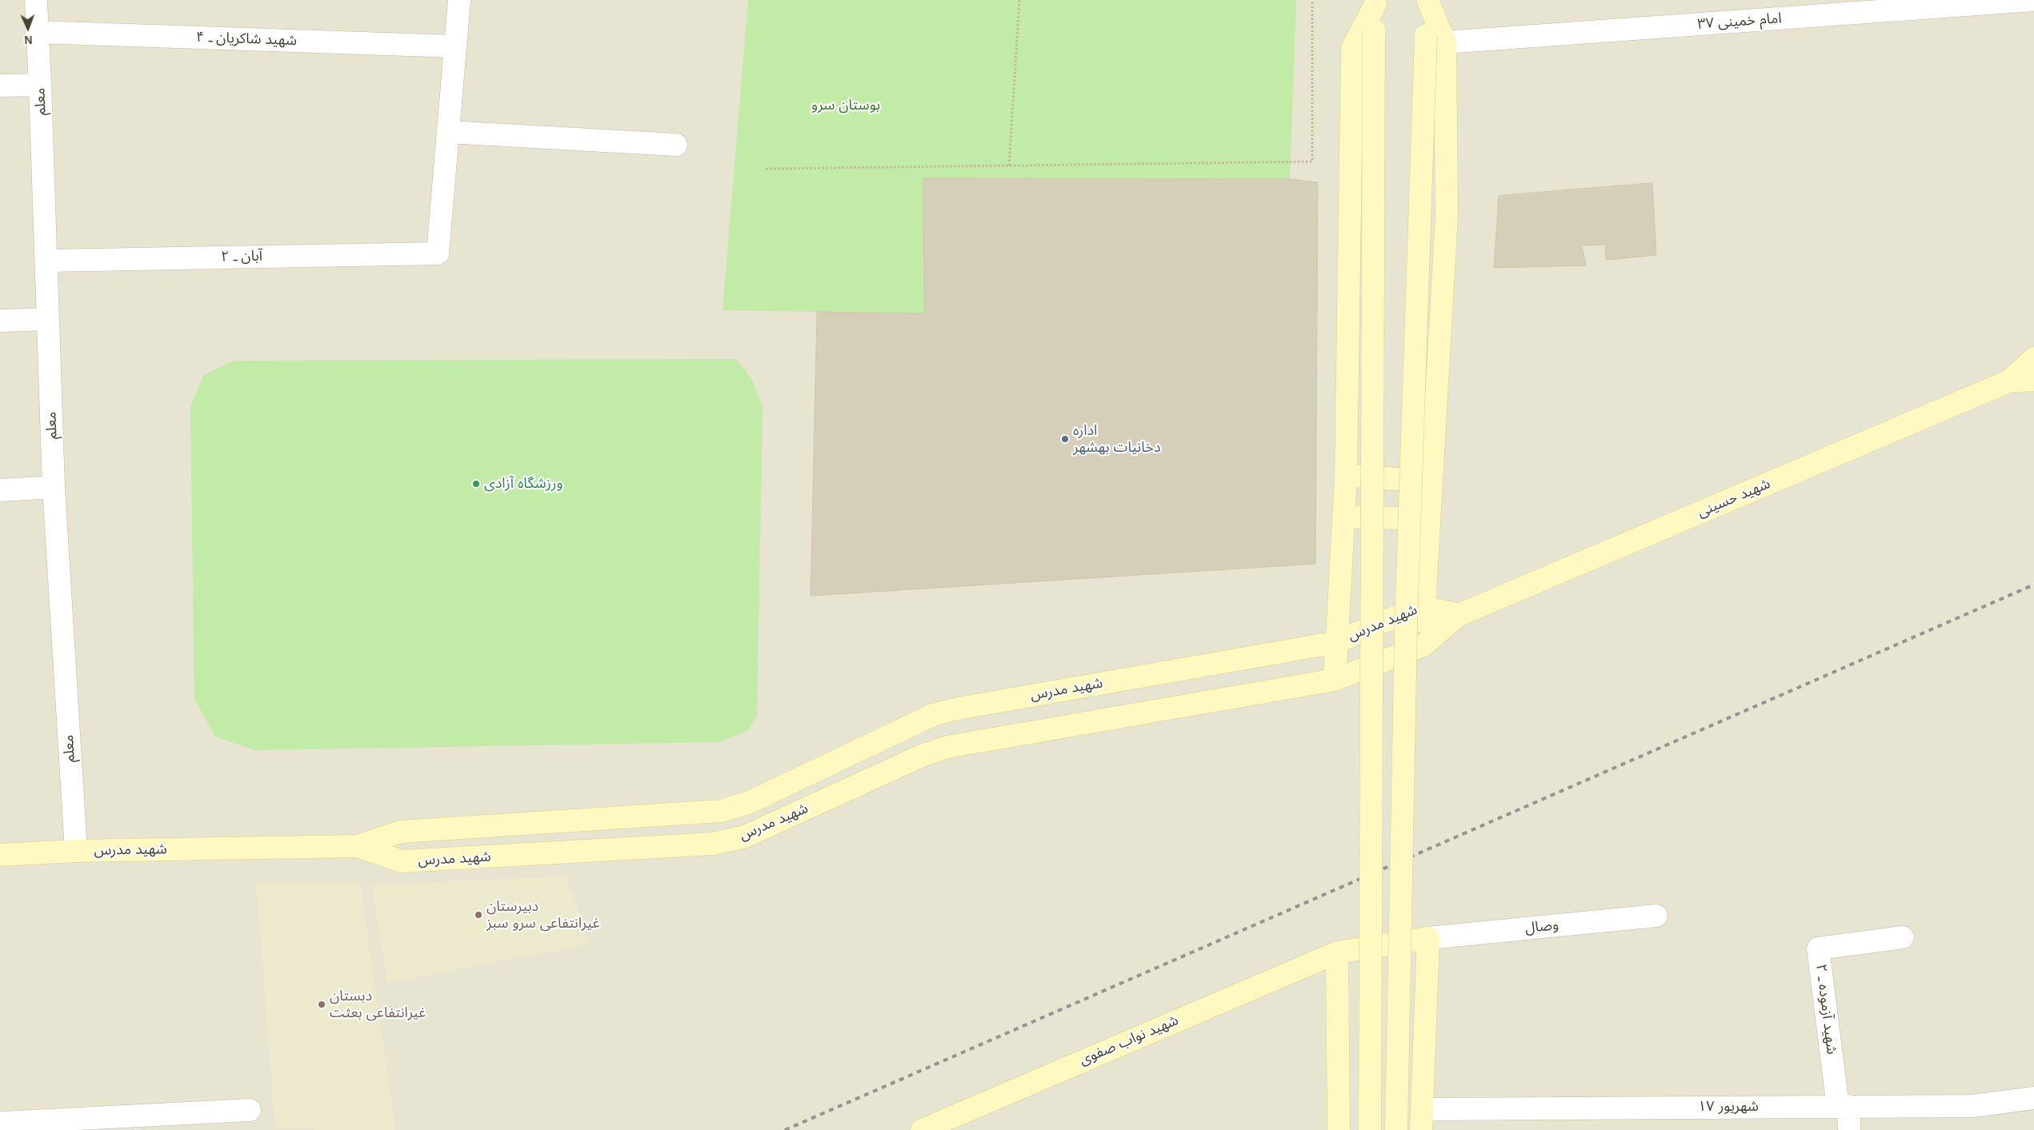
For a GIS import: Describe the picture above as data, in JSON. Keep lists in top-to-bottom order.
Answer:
{
  "streets": {
    "street": [
      "امام خمینی ۳۷",
      "شهید شاکریان ـ ۴",
      "معلم",
      "آبان ـ ۲",
      "شهید حسینی",
      "شهید مدرس",
      "وصال",
      "شهید آزموده ـ ۲",
      "شهید نواب صفوی",
      "۱۷ شهریور"
    ]
  },
  "crossings": [
    ["شهید شاکریان ـ ۴", "معلم"],
    ["معلم", "آبان ـ ۲"],
    ["معلم", "شهید مدرس"],
    ["شهید حسینی", "شهید مدرس"],
    ["وصال", "شهید نواب صفوی"],
    ["شهید آزموده ـ ۲", "۱۷ شهریور"]
  ],
  "parks": ["بوستان سرو"],
  "places": [
    "اداره دخانیات بهشهر",
    "ورزشگاه آزادی",
    "دبیرستان غیرانتفاعی سرو سبز",
    "دبستان غیرانتفاعی بعثت"
  ],
  "north": "bottom"
}
